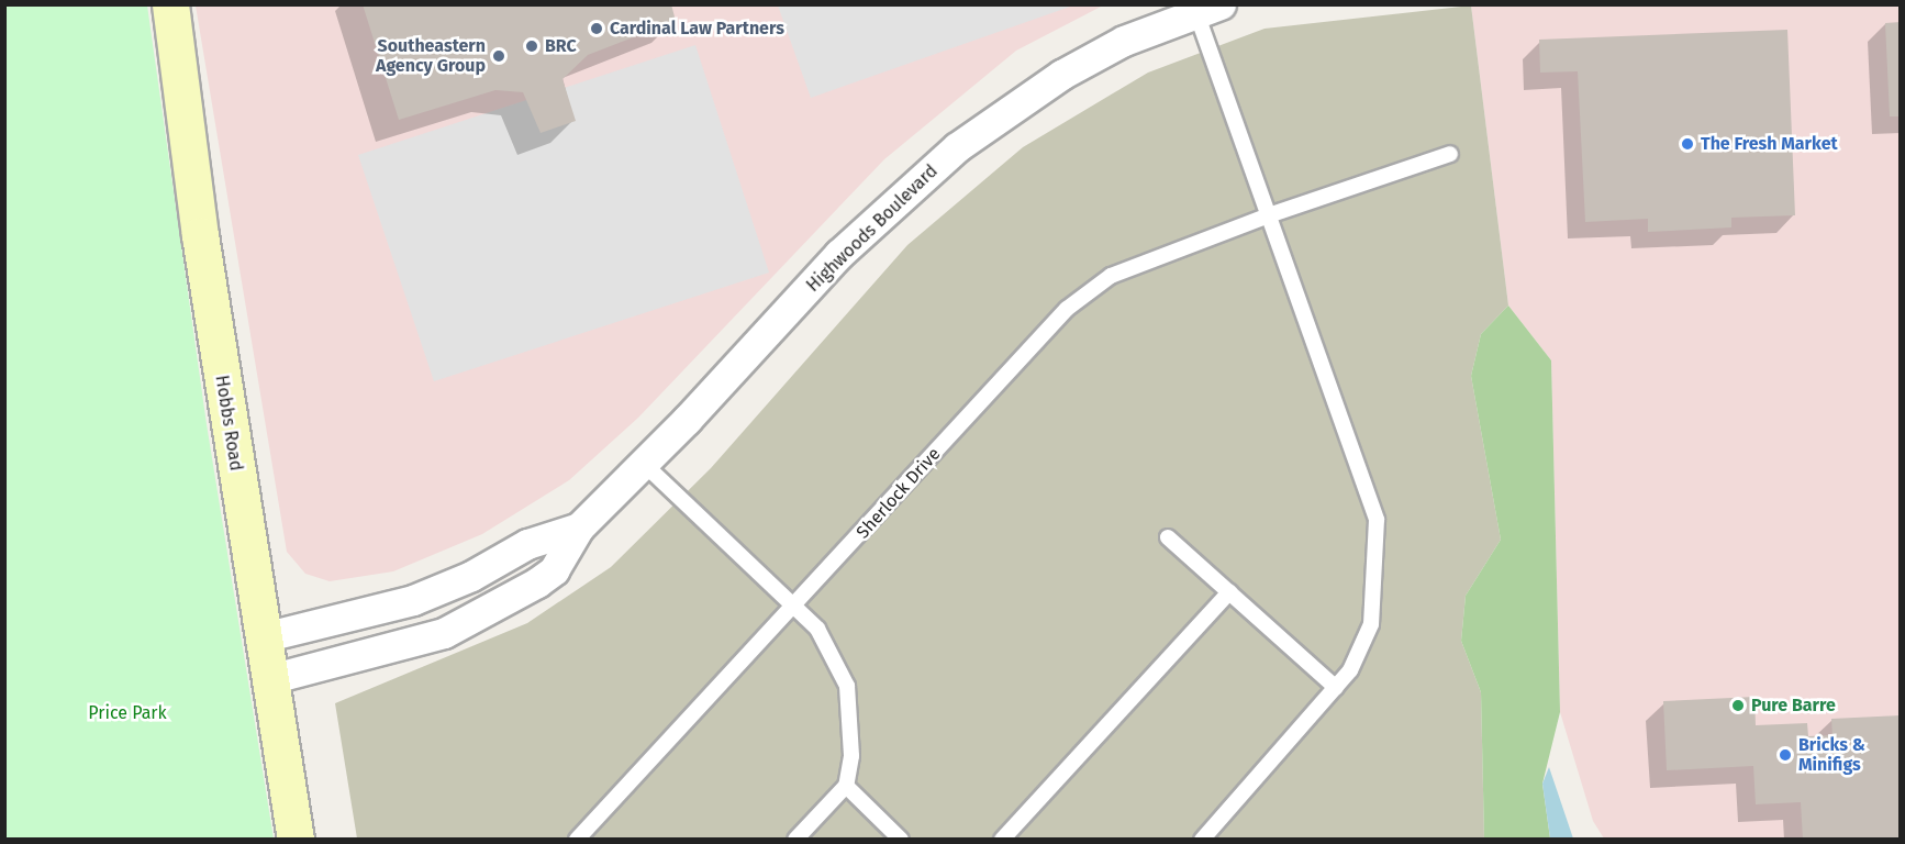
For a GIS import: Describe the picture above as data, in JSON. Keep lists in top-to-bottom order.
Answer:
{
  "streets": {
    "street": ["Highwoods Boulevard", "Hobbs Road"],
    "lane": ["Sherlock Drive"]
  },
  "crossings": [
    ["Highwoods Boulevard", "Hobbs Road"]
  ],
  "parks": ["Price Park"],
  "places": [
    "Cardinal Law Partners",
    "BRC",
    "Southeastern Agency Group",
    "The Fresh Market",
    "Pure Barre",
    "Bricks & Minifigs"
  ]
}
